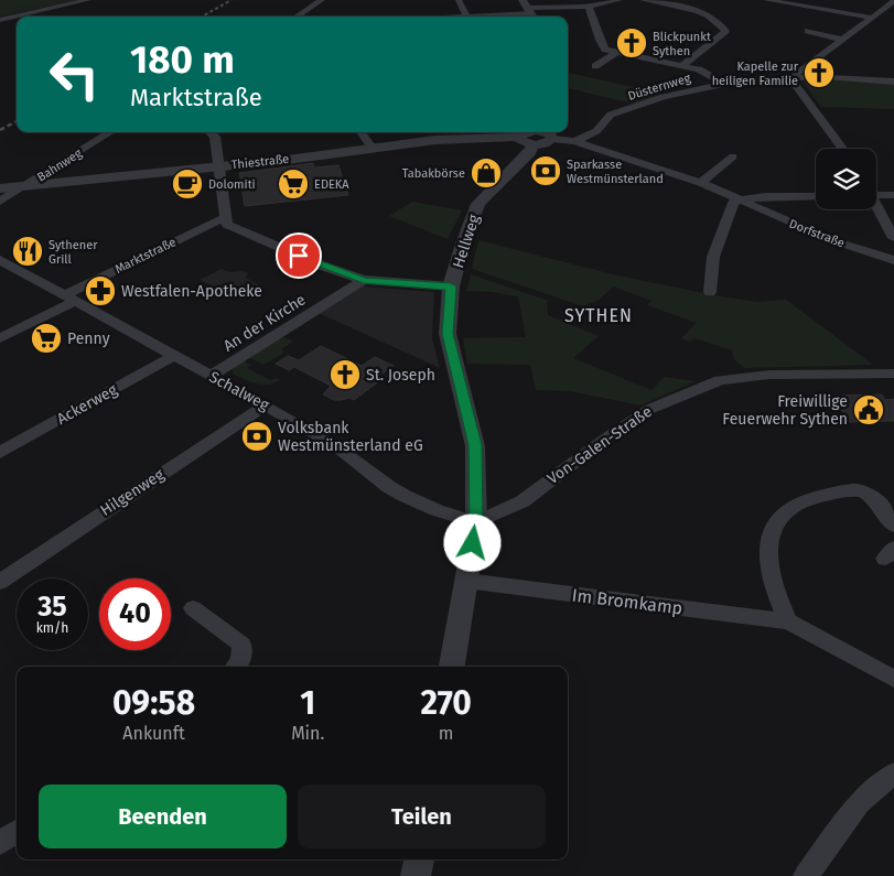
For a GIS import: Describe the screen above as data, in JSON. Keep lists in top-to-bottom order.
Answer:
{
  "streets": {
    "street": [
      "Düsternweg",
      "Thiestraße",
      "Bahnweg",
      "Dorfstraße",
      "Hellweg",
      "Marktstraße",
      "An der Kirche",
      "Schalweg",
      "Ackerweg",
      "Von-Galen-Straße",
      "Hilgenweg",
      "Im Bromkamp"
    ]
  },
  "crossings": [
    ["Düsternweg", "Dorfstraße"],
    ["Thiestraße", "Bahnweg"],
    ["Thiestraße", "Dorfstraße"],
    ["Thiestraße", "Hellweg"],
    ["Hellweg", "Schalweg"],
    ["Hellweg", "Von-Galen-Straße"],
    ["Hellweg", "Im Bromkamp"],
    ["Marktstraße", "Schalweg"],
    ["An der Kirche", "Schalweg"],
    ["Schalweg", "Ackerweg"],
    ["Schalweg", "Von-Galen-Straße"],
    ["Schalweg", "Hilgenweg"]
  ],
  "districts": ["SYTHEN"],
  "places": {
    "church": ["Blickpunkt Sythen", "Kapelle zur heiligen Familie", "St. Joseph"],
    "bank": ["Sparkasse Westmünsterland", "Volksbank Westmünsterland eG"],
    "shop": ["Tabakbörse"],
    "cafe": ["Dolomiti"],
    "supermarket": ["EDEKA", "Penny"],
    "restaurant": ["Sythener Grill"],
    "pharmacy": ["Westfalen-Apotheke"],
    "public building": ["Freiwillige Feuerwehr Sythen"]
  },
  "page": {
    "turn": ["180 m", "Marktstraße"],
    "speed": "35 km/h",
    "limit": "40",
    "eta": [
      "09:58",
      "Ankunft",
      "1",
      "Min.",
      "270",
      "m"
    ],
    "buttons": ["Beenden", "Teilen"]
  }
}
